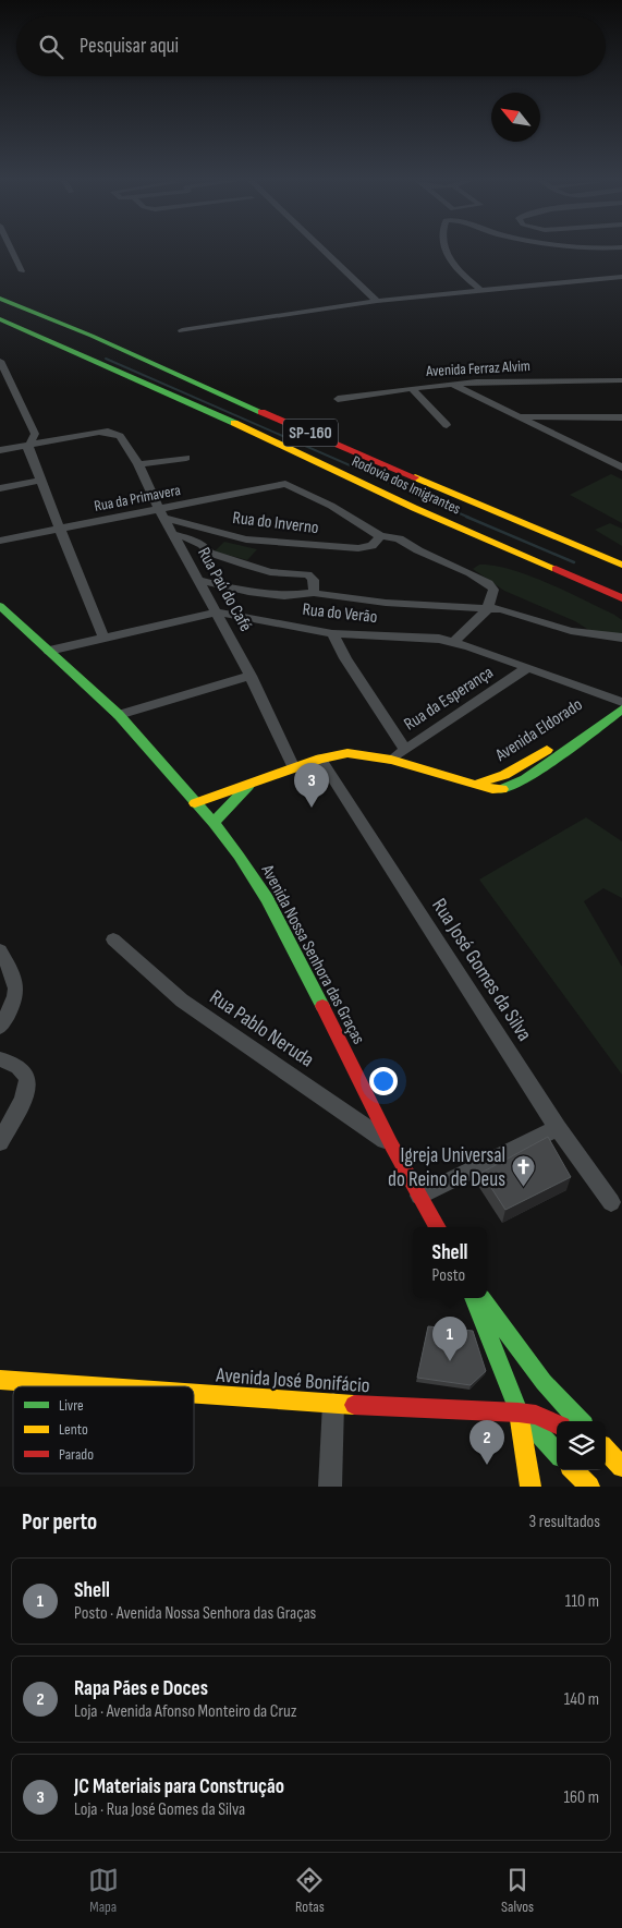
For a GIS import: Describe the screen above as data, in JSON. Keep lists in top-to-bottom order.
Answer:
{
  "streets": {
    "main road": [
      "SP-160",
      "Rodovia dos Imigrantes",
      "Avenida Eldorado",
      "Avenida Nossa Senhora das Graças",
      "Avenida José Bonifácio"
    ],
    "street": [
      "Avenida Ferraz Alvim",
      "Rua da Primavera",
      "Rua do Inverno",
      "Rua Paú do Café",
      "Rua do Verão",
      "Rua da Esperança",
      "Rua José Gomes da Silva",
      "Rua Pablo Neruda"
    ]
  },
  "crossings": [
    ["Rua da Primavera", "Rua do Inverno"],
    ["Rua da Primavera", "Rua Paú do Café"],
    ["Rua do Inverno", "Rua Paú do Café"],
    ["Rua Paú do Café", "Rua do Verão"],
    ["Rua Paú do Café", "Avenida Eldorado"],
    ["Rua do Verão", "Rua da Esperança"],
    ["Rua do Verão", "Avenida Eldorado"],
    ["Rua do Verão", "Avenida Nossa Senhora das Graças"],
    ["Rua da Esperança", "Avenida Eldorado"],
    ["Avenida Eldorado", "Avenida Nossa Senhora das Graças"],
    ["Avenida Eldorado", "Rua José Gomes da Silva"],
    ["Avenida Nossa Senhora das Graças", "Rua Pablo Neruda"]
  ],
  "places": {
    "church": ["Igreja Universal do Reino de Deus"]
  },
  "legend": ["Livre", "Lento", "Parado"],
  "north": "top left",
  "page": {
    "search": "Pesquisar aqui",
    "pins": ["3", "1", "2"],
    "popup": ["Shell", "Posto"],
    "heading": ["Por perto", "3 resultados"],
    "list": [
      {
        "mark": "1",
        "name": "Shell",
        "note": "Posto · Avenida Nossa Senhora das Graças",
        "value": "110 m"
      },
      {
        "mark": "2",
        "name": "Rapa Pães e Doces",
        "note": "Loja · Avenida Afonso Monteiro da Cruz",
        "value": "140 m"
      },
      {
        "mark": "3",
        "name": "JC Materiais para Construção",
        "note": "Loja · Rua José Gomes da Silva",
        "value": "160 m"
      }
    ],
    "nav": ["Mapa", "Rotas", "Salvos"]
  }
}
